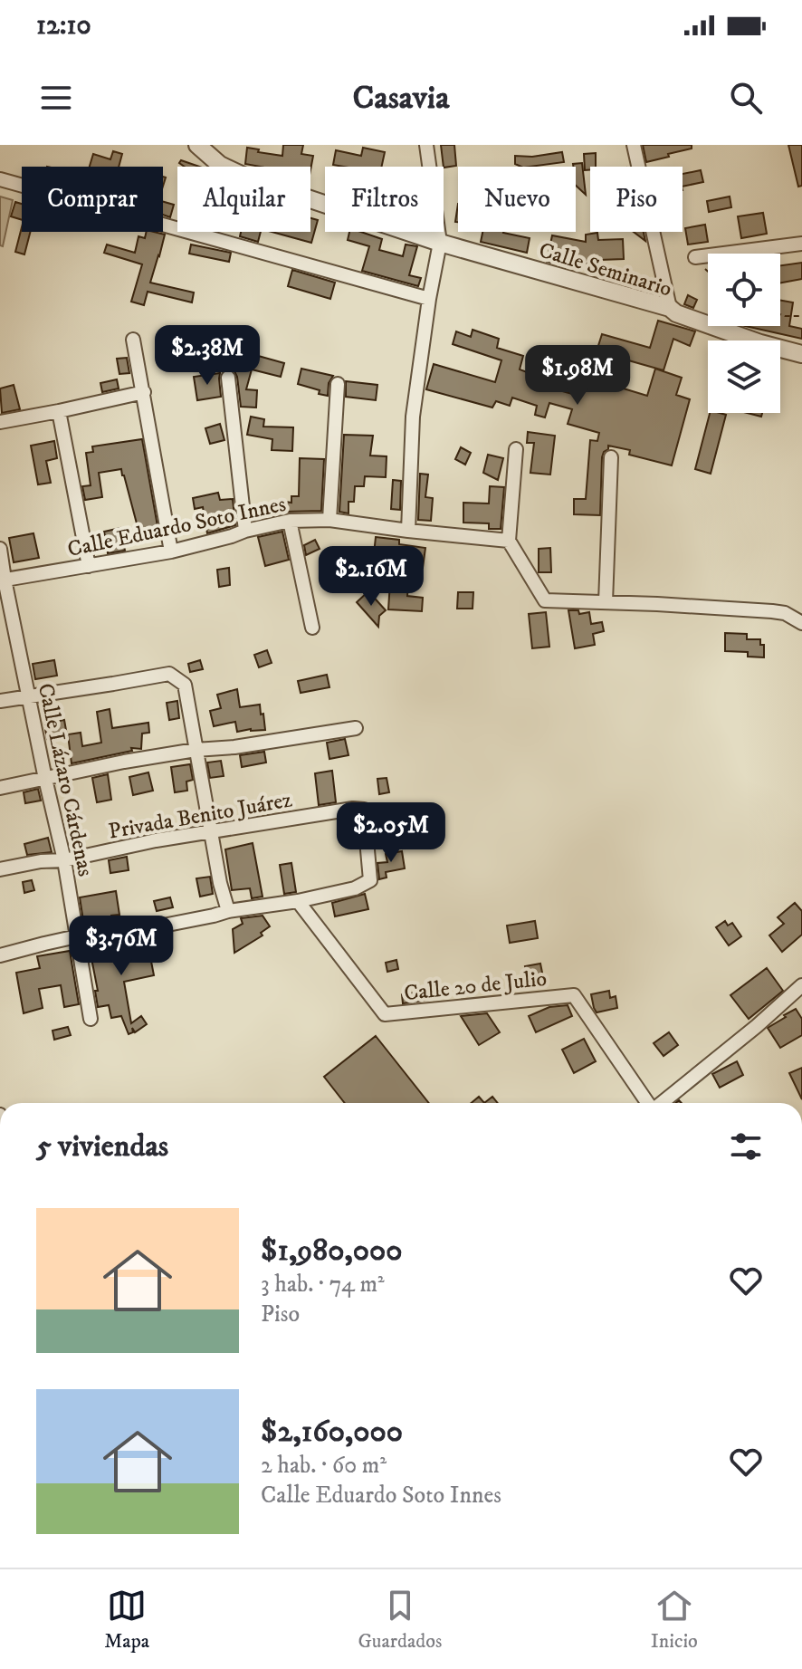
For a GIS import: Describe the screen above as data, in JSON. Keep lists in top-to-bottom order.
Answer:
{
  "streets": {
    "street": [
      "Calle Seminario",
      "Calle Eduardo Soto Innes",
      "Calle Lázaro Cárdenas",
      "Privada Benito Juárez",
      "Calle 20 de Julio"
    ]
  },
  "crossings": [
    ["Calle Eduardo Soto Innes", "Calle Lázaro Cárdenas"],
    ["Calle Lázaro Cárdenas", "Privada Benito Juárez"],
    ["Privada Benito Juárez", "Calle 20 de Julio"]
  ],
  "page": {
    "status": "12:10",
    "header": "Casavia",
    "chip": [
      "Comprar",
      "Alquilar",
      "Filtros",
      "Nuevo",
      "Piso"
    ],
    "price": [
      "$2.38M",
      "$1.98M",
      "$2.16M",
      "$2.05M",
      "$3.76M"
    ],
    "heading": "5 viviendas",
    "list": [
      {
        "name": "$1,980,000",
        "note": "3 hab. · 74 m² · Piso"
      },
      {
        "name": "$2,160,000",
        "note": "2 hab. · 60 m² · Calle Eduardo Soto Innes"
      }
    ],
    "tabs": ["Mapa", "Guardados", "Inicio"]
  }
}
